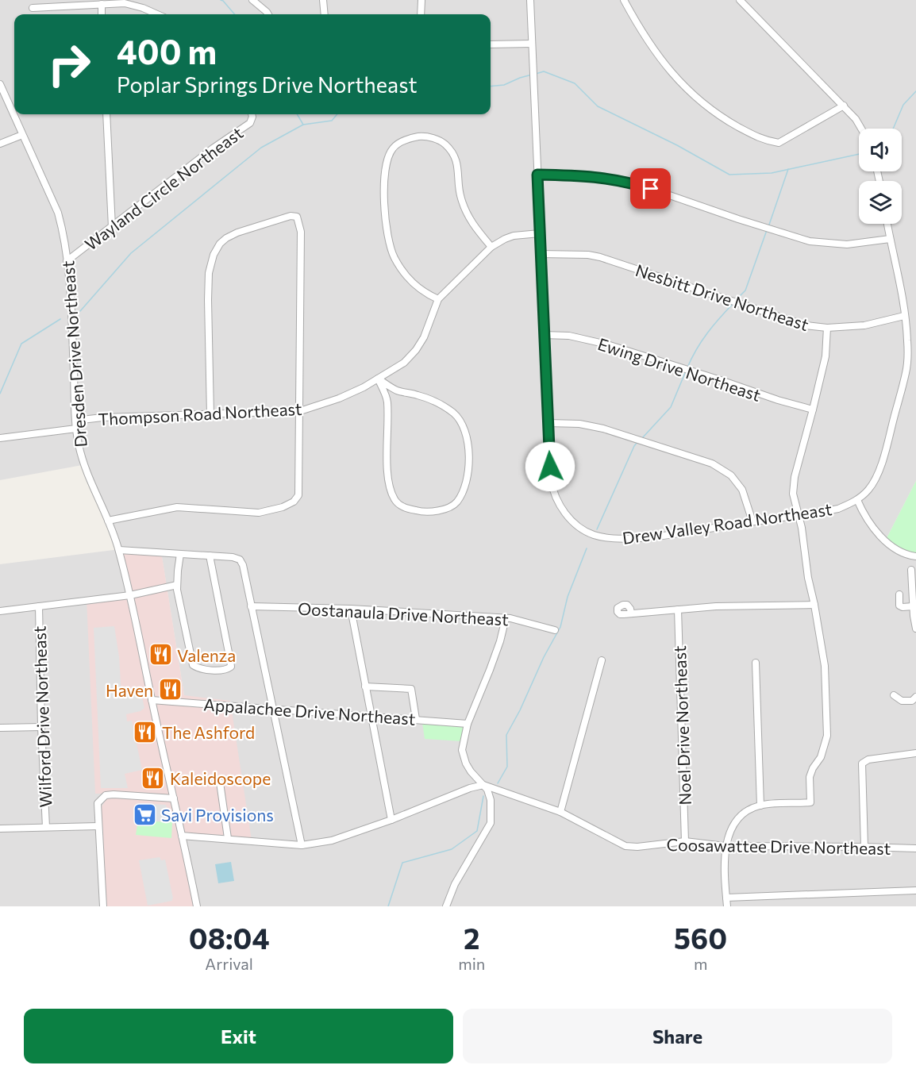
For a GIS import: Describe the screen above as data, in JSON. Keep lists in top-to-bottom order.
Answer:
{
  "streets": {
    "street": [
      "Wayland Circle Northeast",
      "Nesbitt Drive Northeast",
      "Dresden Drive Northeast",
      "Ewing Drive Northeast",
      "Thompson Road Northeast",
      "Drew Valley Road Northeast",
      "Oostanaula Drive Northeast",
      "Appalachee Drive Northeast",
      "Wilford Drive Northeast",
      "Noel Drive Northeast",
      "Coosawattee Drive Northeast"
    ]
  },
  "crossings": [
    ["Wayland Circle Northeast", "Dresden Drive Northeast"],
    ["Nesbitt Drive Northeast", "Drew Valley Road Northeast"],
    ["Dresden Drive Northeast", "Thompson Road Northeast"],
    ["Dresden Drive Northeast", "Appalachee Drive Northeast"],
    ["Ewing Drive Northeast", "Drew Valley Road Northeast"],
    ["Thompson Road Northeast", "Drew Valley Road Northeast"],
    ["Noel Drive Northeast", "Coosawattee Drive Northeast"]
  ],
  "places": {
    "restaurant": [
      "Valenza",
      "Haven",
      "The Ashford",
      "Kaleidoscope"
    ],
    "supermarket": ["Savi Provisions"]
  },
  "page": {
    "turn": ["400 m", "Poplar Springs Drive Northeast"],
    "eta": [
      "08:04",
      "Arrival",
      "2",
      "min",
      "560",
      "m"
    ],
    "buttons": ["Exit", "Share"]
  }
}
